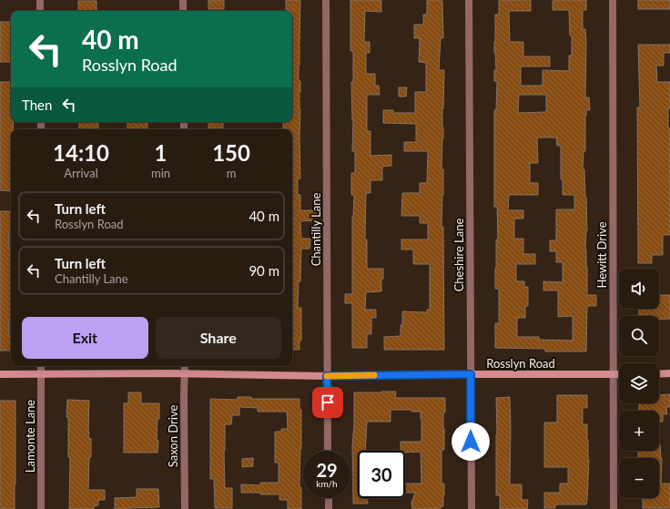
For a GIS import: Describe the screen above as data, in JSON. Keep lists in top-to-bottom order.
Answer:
{
  "streets": {
    "street": [
      "Chantilly Lane",
      "Cheshire Lane",
      "Hewitt Drive",
      "Rosslyn Road",
      "Lamonte Lane",
      "Saxon Drive"
    ]
  },
  "crossings": [
    ["Chantilly Lane", "Rosslyn Road"],
    ["Cheshire Lane", "Rosslyn Road"],
    ["Hewitt Drive", "Rosslyn Road"],
    ["Rosslyn Road", "Lamonte Lane"],
    ["Rosslyn Road", "Saxon Drive"]
  ],
  "page": {
    "turn": ["40 m", "Rosslyn Road"],
    "then": "Then",
    "eta": [
      "14:10",
      "Arrival",
      "1",
      "min",
      "150",
      "m"
    ],
    "list": [
      {
        "name": "Turn left",
        "note": "Rosslyn Road",
        "value": "40 m"
      },
      {
        "name": "Turn left",
        "note": "Chantilly Lane",
        "value": "90 m"
      }
    ],
    "map_buttons": ["+", "−"],
    "buttons": ["Exit", "Share"],
    "speed": "29 km/h",
    "limit": "30"
  }
}
